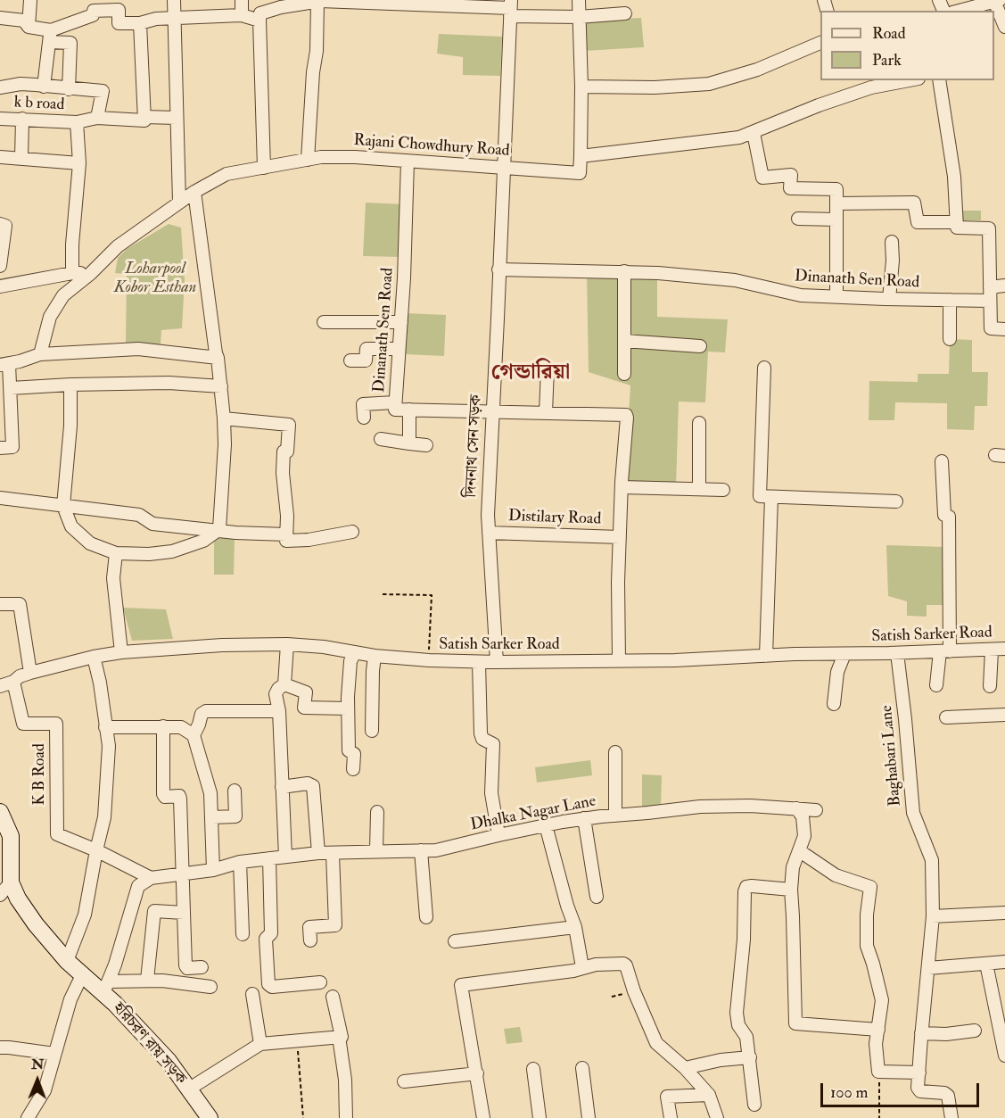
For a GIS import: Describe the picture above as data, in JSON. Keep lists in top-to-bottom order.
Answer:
{
  "streets": {
    "main road": ["হরিচরণ রায় সড়ক"],
    "street": [
      "k b road",
      "Rajani Chowdhury Road",
      "Dinanath Sen Road",
      "দিননাথ সেন সড়ক",
      "Distilary Road",
      "Satish Sarker Road",
      "Baghabari Lane",
      "K B Road",
      "Dhalka Nagar Lane"
    ]
  },
  "crossings": [
    ["Rajani Chowdhury Road", "Dinanath Sen Road"],
    ["Rajani Chowdhury Road", "দিননাথ সেন সড়ক"],
    ["Dinanath Sen Road", "দিননাথ সেন সড়ক"],
    ["Dinanath Sen Road", "Distilary Road"],
    ["Dinanath Sen Road", "Satish Sarker Road"],
    ["দিননাথ সেন সড়ক", "Distilary Road"],
    ["দিননাথ সেন সড়ক", "Satish Sarker Road"],
    ["Satish Sarker Road", "Baghabari Lane"],
    ["Satish Sarker Road", "K B Road"]
  ],
  "districts": ["গেন্ডারিয়া"],
  "parks": ["Loharpool Kobor Esthan"],
  "legend": ["Road", "Park"],
  "scale_bar": "100 m",
  "north": "top"
}
